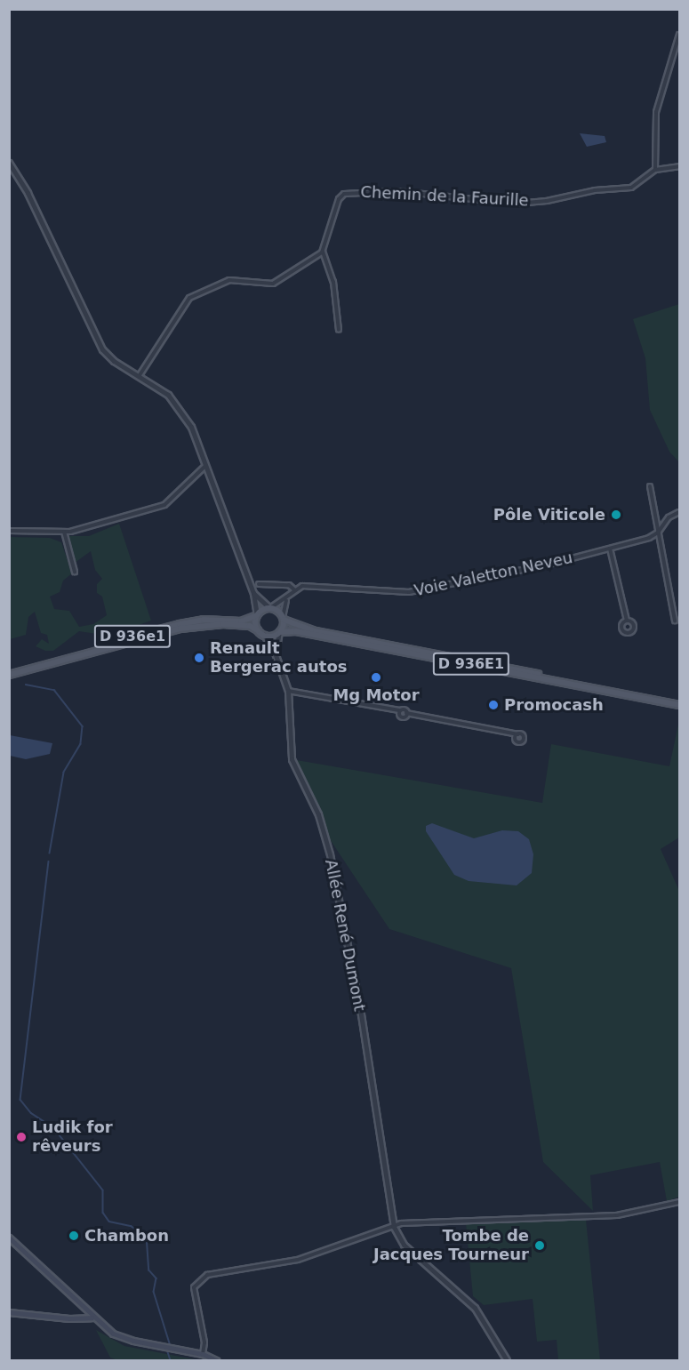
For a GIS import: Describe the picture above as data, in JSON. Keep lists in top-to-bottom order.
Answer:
{
  "streets": {
    "main road": ["D 936e1", "D 936E1"],
    "street": ["Chemin de la Faurille", "Voie Valetton Neveu", "Allée René Dumont"]
  },
  "crossings": [
    ["D 936e1", "D 936E1"],
    ["D 936e1", "Allée René Dumont"],
    ["D 936E1", "Allée René Dumont"]
  ],
  "places": [
    "Pôle Viticole",
    "Renault Bergerac autos",
    "Mg Motor",
    "Promocash",
    "Ludik for rêveurs",
    "Chambon",
    "Tombe de Jacques Tourneur"
  ]
}
